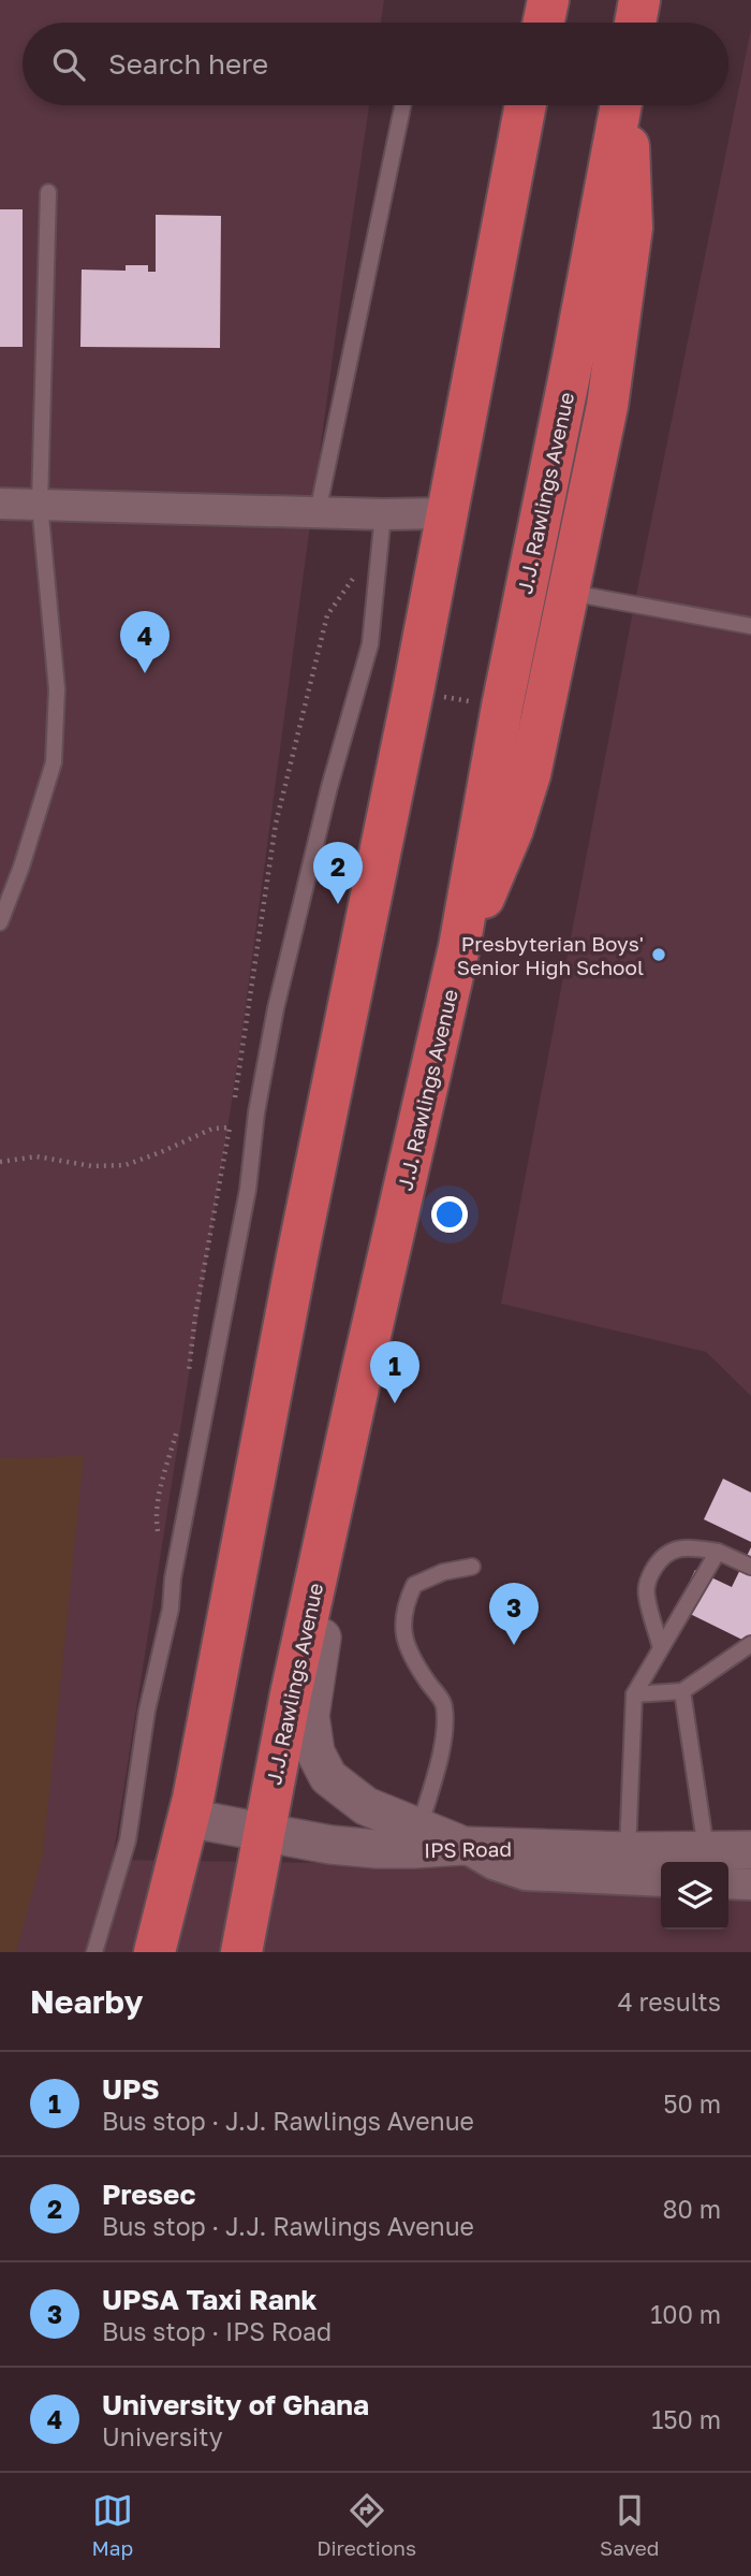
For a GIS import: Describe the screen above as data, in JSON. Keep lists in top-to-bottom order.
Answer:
{
  "streets": {
    "highway": ["J.J. Rawlings Avenue"],
    "street": ["IPS Road"]
  },
  "crossings": [
    ["J.J. Rawlings Avenue", "IPS Road"]
  ],
  "places": ["Presbyterian Boys' Senior High School"],
  "page": {
    "search": "Search here",
    "pins": [
      "4",
      "2",
      "1",
      "3"
    ],
    "heading": ["Nearby", "4 results"],
    "list": [
      {
        "mark": "1",
        "name": "UPS",
        "note": "Bus stop · J.J. Rawlings Avenue",
        "value": "50 m"
      },
      {
        "mark": "2",
        "name": "Presec",
        "note": "Bus stop · J.J. Rawlings Avenue",
        "value": "80 m"
      },
      {
        "mark": "3",
        "name": "UPSA Taxi Rank",
        "note": "Bus stop · IPS Road",
        "value": "100 m"
      },
      {
        "mark": "4",
        "name": "University of Ghana",
        "note": "University",
        "value": "150 m"
      }
    ],
    "nav": ["Map", "Directions", "Saved"]
  }
}
